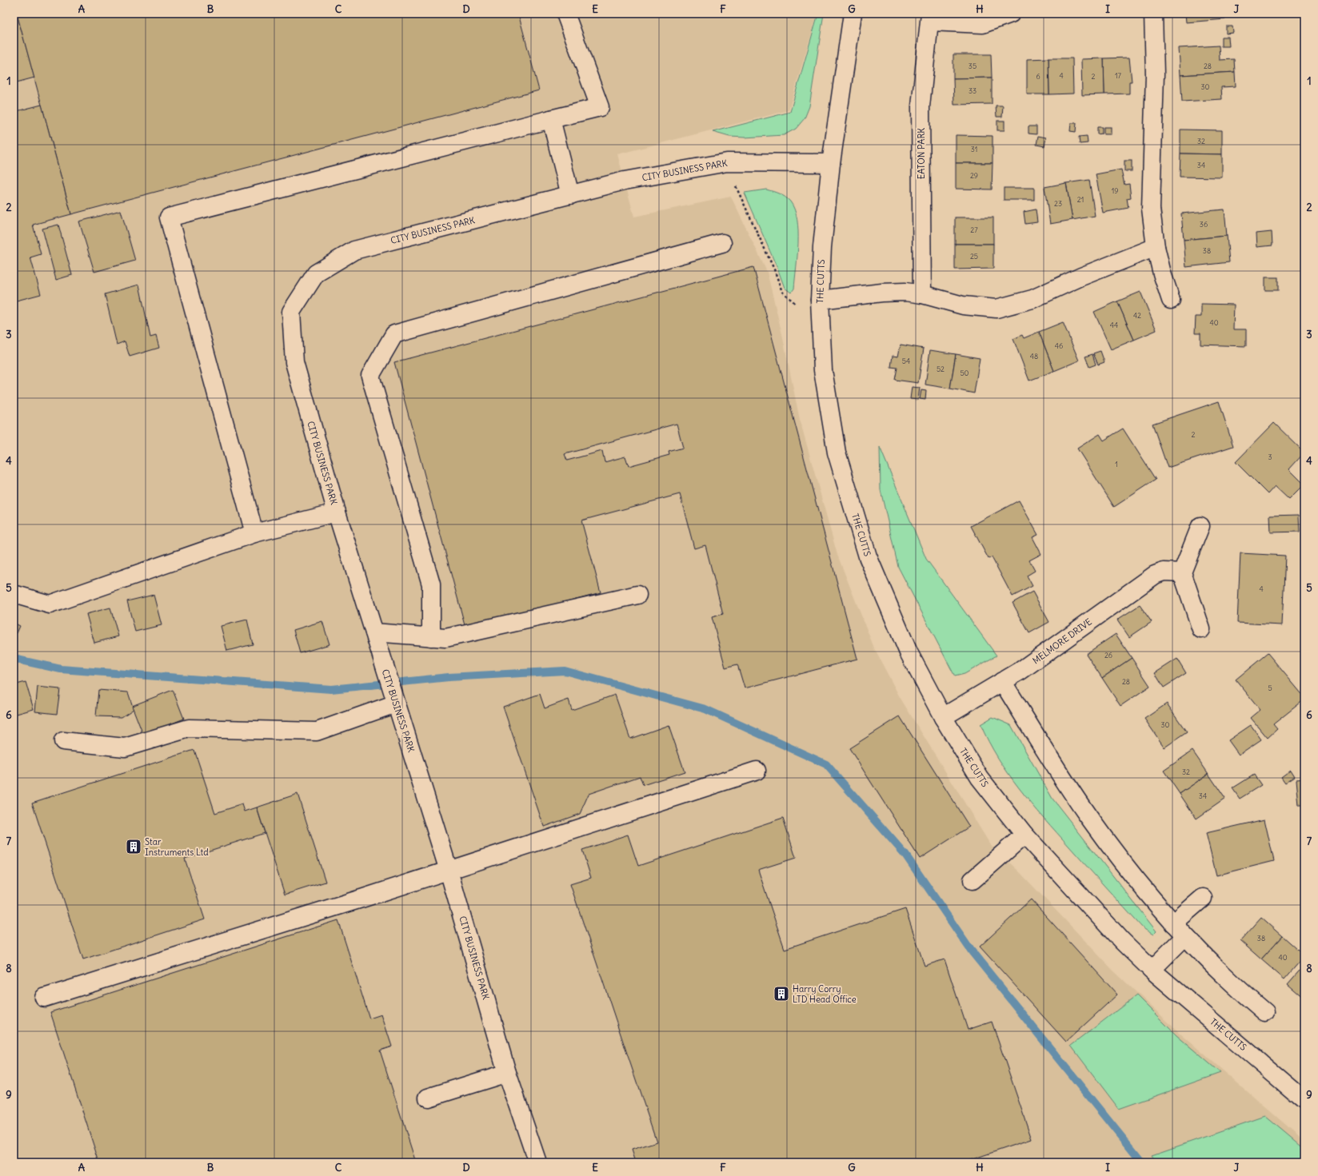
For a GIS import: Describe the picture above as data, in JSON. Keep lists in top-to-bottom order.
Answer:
{
  "streets": {
    "street": [
      "EATON PARK",
      "CITY BUSINESS PARK",
      "THE CUTTS",
      "MELMORE DRIVE"
    ]
  },
  "crossings": [
    ["CITY BUSINESS PARK", "THE CUTTS"],
    ["THE CUTTS", "MELMORE DRIVE"]
  ],
  "places": {
    "building": ["Star Instruments Ltd", "Harry Corry LTD Head Office"]
  },
  "house_numbers": [
    "35",
    "28",
    "4",
    "17",
    "6",
    "2",
    "30",
    "33",
    "32",
    "31",
    "34",
    "29",
    "19",
    "21",
    "23",
    "36",
    "27",
    "38",
    "25",
    "42",
    "40",
    "44",
    "46",
    "48",
    "54",
    "52",
    "50",
    "2",
    "3",
    "1",
    "4",
    "26",
    "28",
    "5",
    "30",
    "32",
    "34",
    "38",
    "40"
  ],
  "grid": {
    "columns": [
      "A",
      "B",
      "C",
      "D",
      "E",
      "F",
      "G",
      "H",
      "I",
      "J"
    ],
    "rows": [
      "1",
      "2",
      "3",
      "4",
      "5",
      "6",
      "7",
      "8",
      "9"
    ]
  }
}
